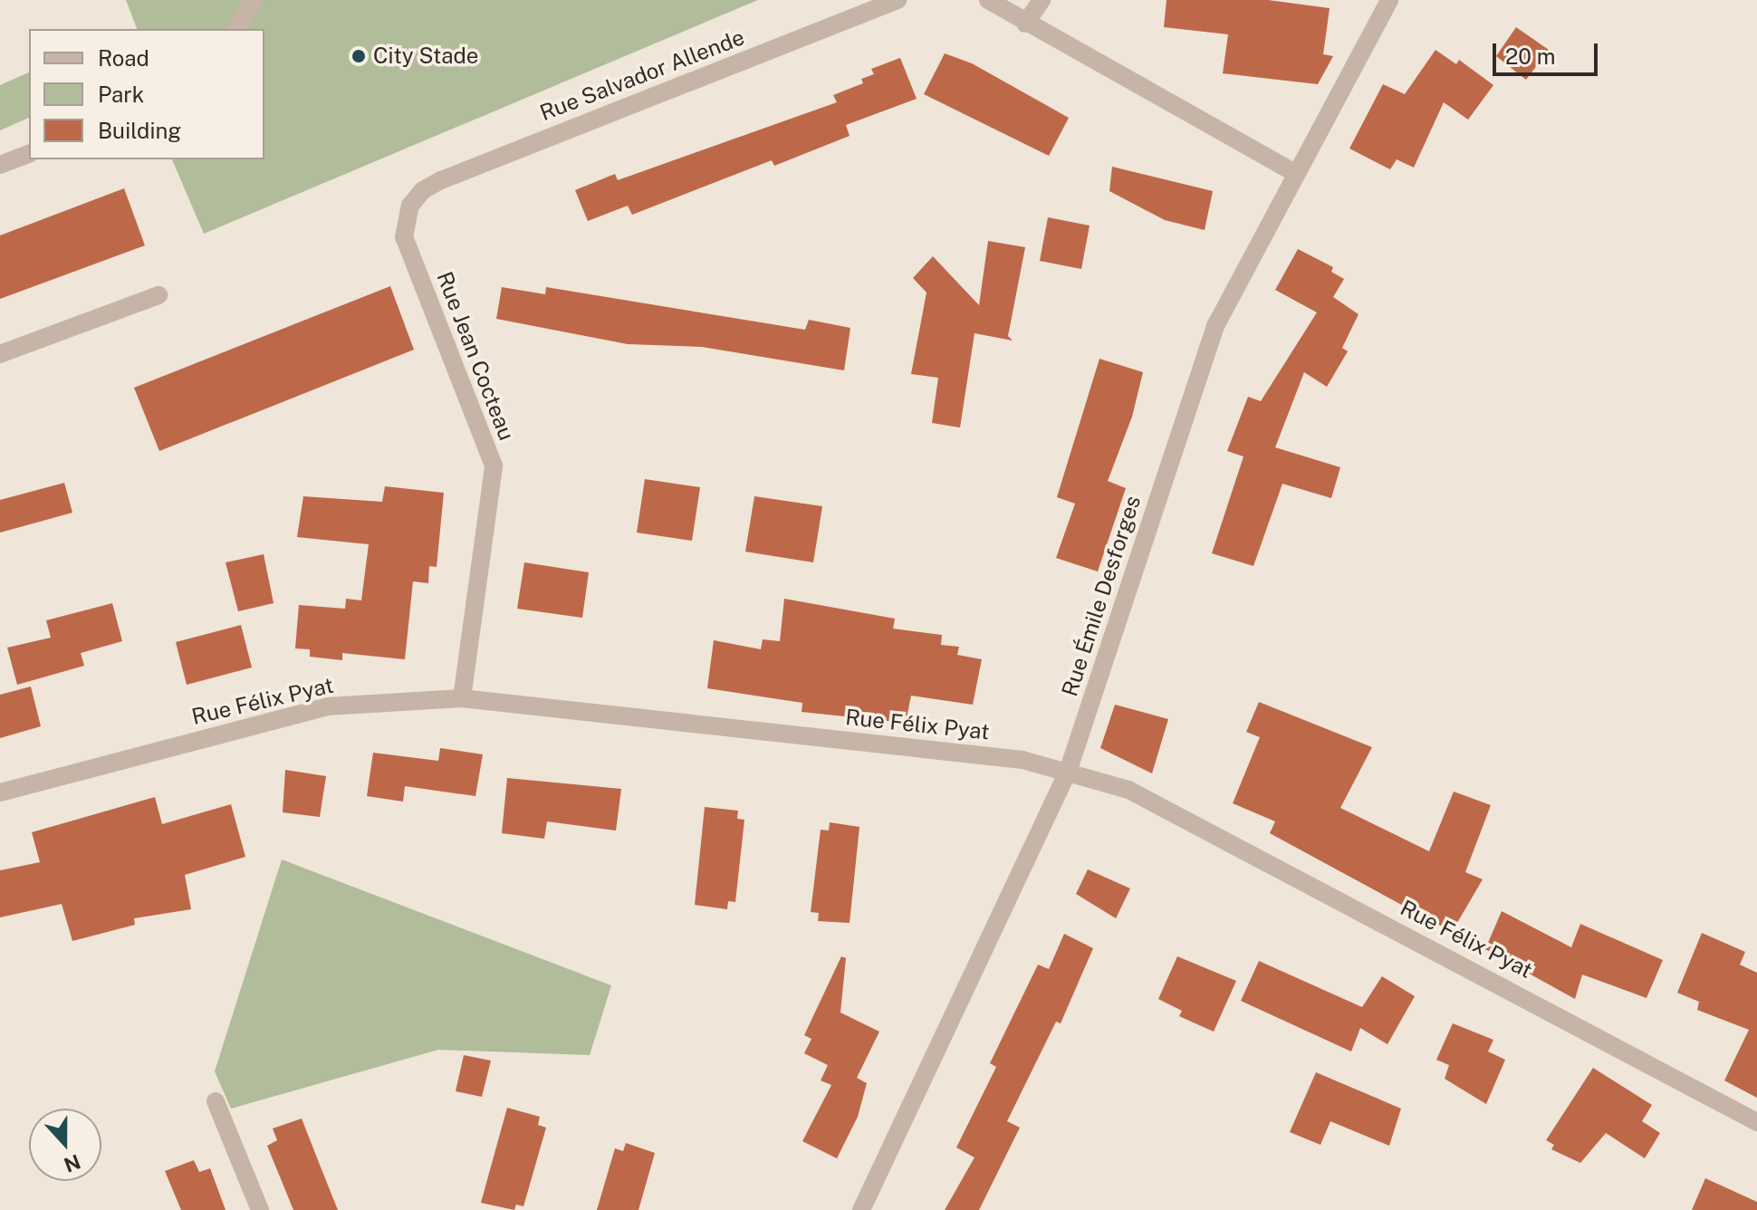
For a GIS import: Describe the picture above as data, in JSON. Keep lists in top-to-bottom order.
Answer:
{
  "streets": {
    "street": [
      "Rue Salvador Allende",
      "Rue Jean Cocteau",
      "Rue Émile Desforges",
      "Rue Félix Pyat"
    ]
  },
  "crossings": [
    ["Rue Salvador Allende", "Rue Jean Cocteau"],
    ["Rue Jean Cocteau", "Rue Félix Pyat"],
    ["Rue Émile Desforges", "Rue Félix Pyat"]
  ],
  "places": ["City Stade"],
  "legend": ["Road", "Park", "Building"],
  "scale_bar": "20 m",
  "north": "bottom"
}
